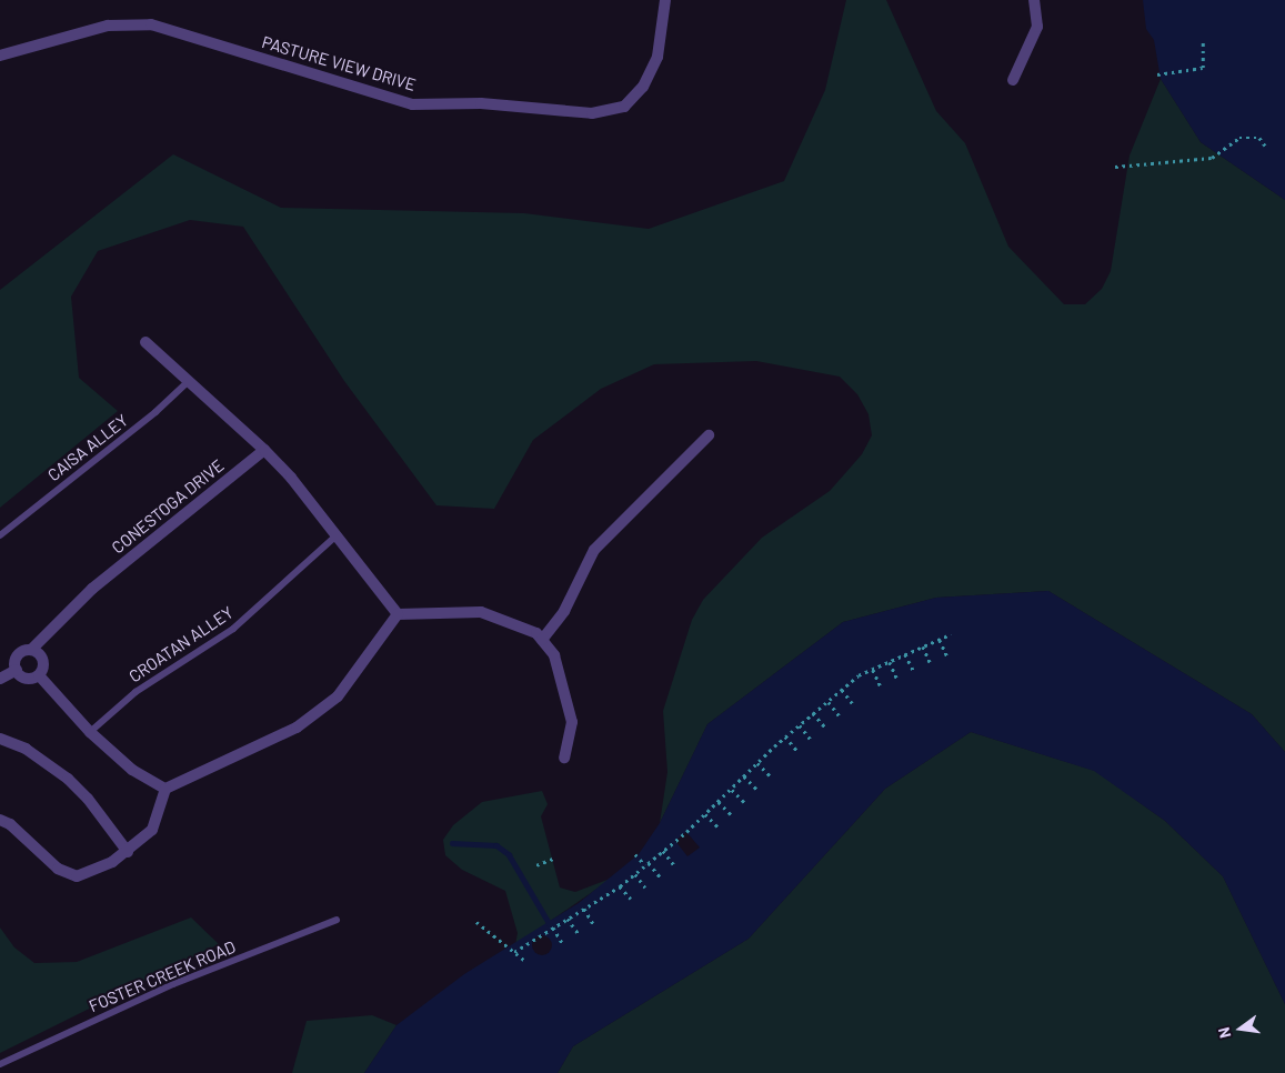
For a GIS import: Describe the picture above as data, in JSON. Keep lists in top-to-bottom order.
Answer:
{
  "streets": {
    "street": ["PASTURE VIEW DRIVE", "CONESTOGA DRIVE"],
    "lane": ["CAISA ALLEY", "CROATAN ALLEY", "FOSTER CREEK ROAD"]
  },
  "north": "left"
}
